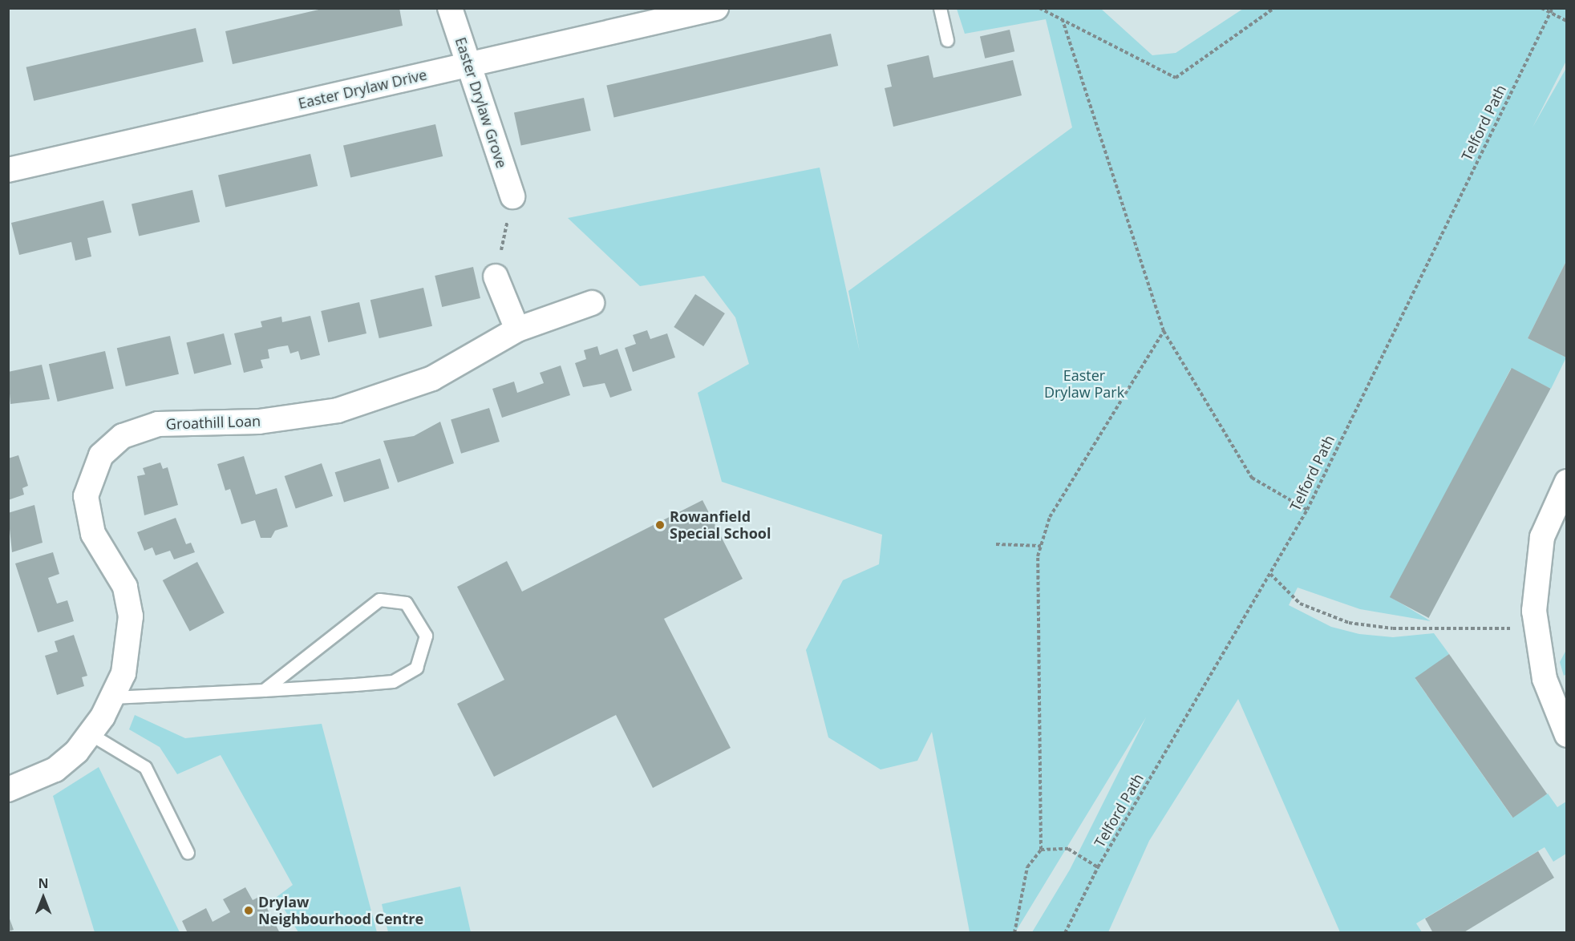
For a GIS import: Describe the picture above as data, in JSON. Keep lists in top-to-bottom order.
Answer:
{
  "streets": {
    "street": ["Easter Drylaw Drive", "Easter Drylaw Grove", "Groathill Loan"],
    "path": ["Telford Path"]
  },
  "crossings": [
    ["Easter Drylaw Drive", "Easter Drylaw Grove"]
  ],
  "parks": ["Easter Drylaw Park"],
  "places": ["Rowanfield Special School", "Drylaw Neighbourhood Centre"],
  "north": "top"
}
